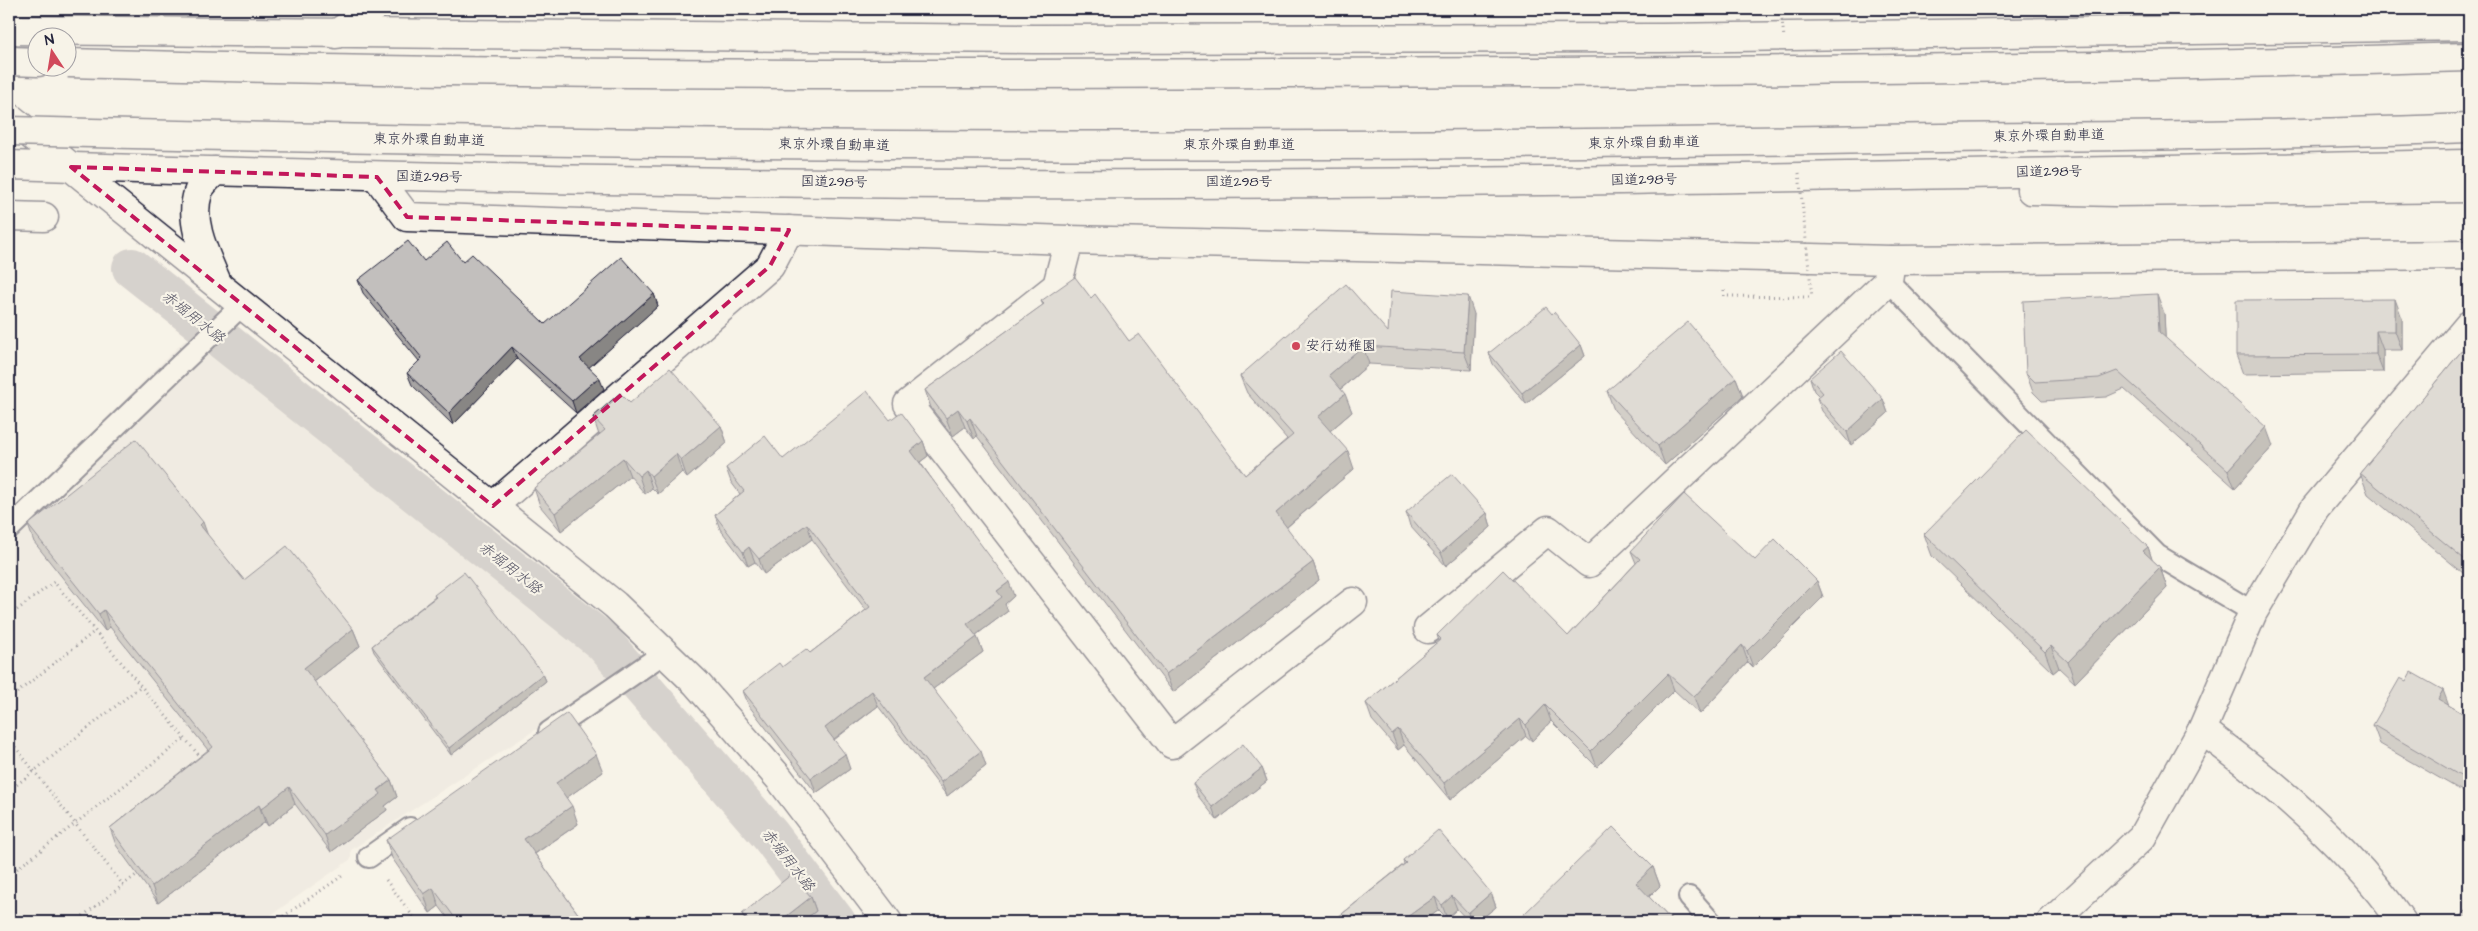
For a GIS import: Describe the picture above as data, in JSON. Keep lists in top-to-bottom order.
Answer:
{
  "streets": {
    "main road": ["東京外環自動車道", "国道298号"]
  },
  "water": ["赤堀用水路"],
  "places": ["安行幼稚園"],
  "north": "top"
}
